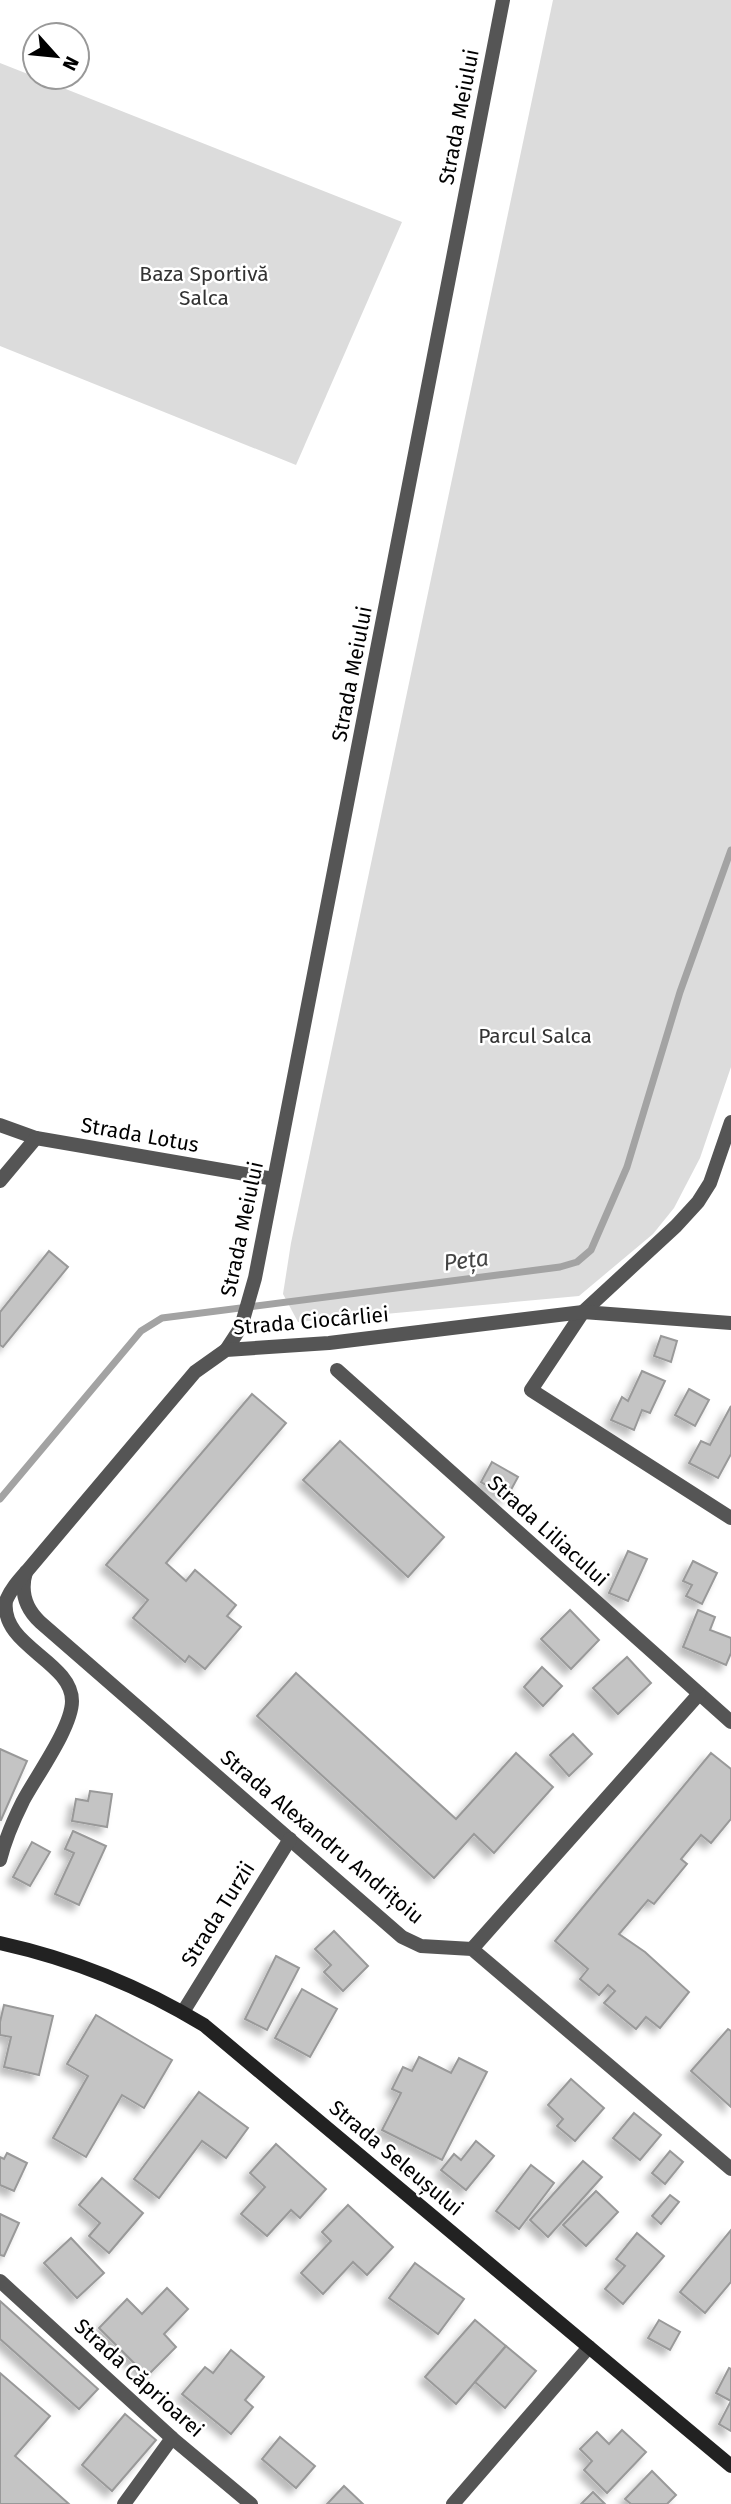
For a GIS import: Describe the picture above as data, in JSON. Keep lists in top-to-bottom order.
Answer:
{
  "streets": {
    "main road": ["Strada Seleușului"],
    "street": [
      "Strada Meiului",
      "Strada Lotus",
      "Strada Ciocârliei",
      "Strada Liliacului",
      "Strada Alexandru Andrițoiu",
      "Strada Turzii",
      "Strada Căprioarei"
    ]
  },
  "crossings": [
    ["Strada Meiului", "Strada Lotus"],
    ["Strada Meiului", "Strada Ciocârliei"],
    ["Strada Ciocârliei", "Strada Alexandru Andrițoiu"],
    ["Strada Alexandru Andrițoiu", "Strada Turzii"],
    ["Strada Turzii", "Strada Seleușului"]
  ],
  "water": ["Peța"],
  "parks": ["Baza Sportivă Salca", "Parcul Salca"],
  "north": "bottom right"
}
